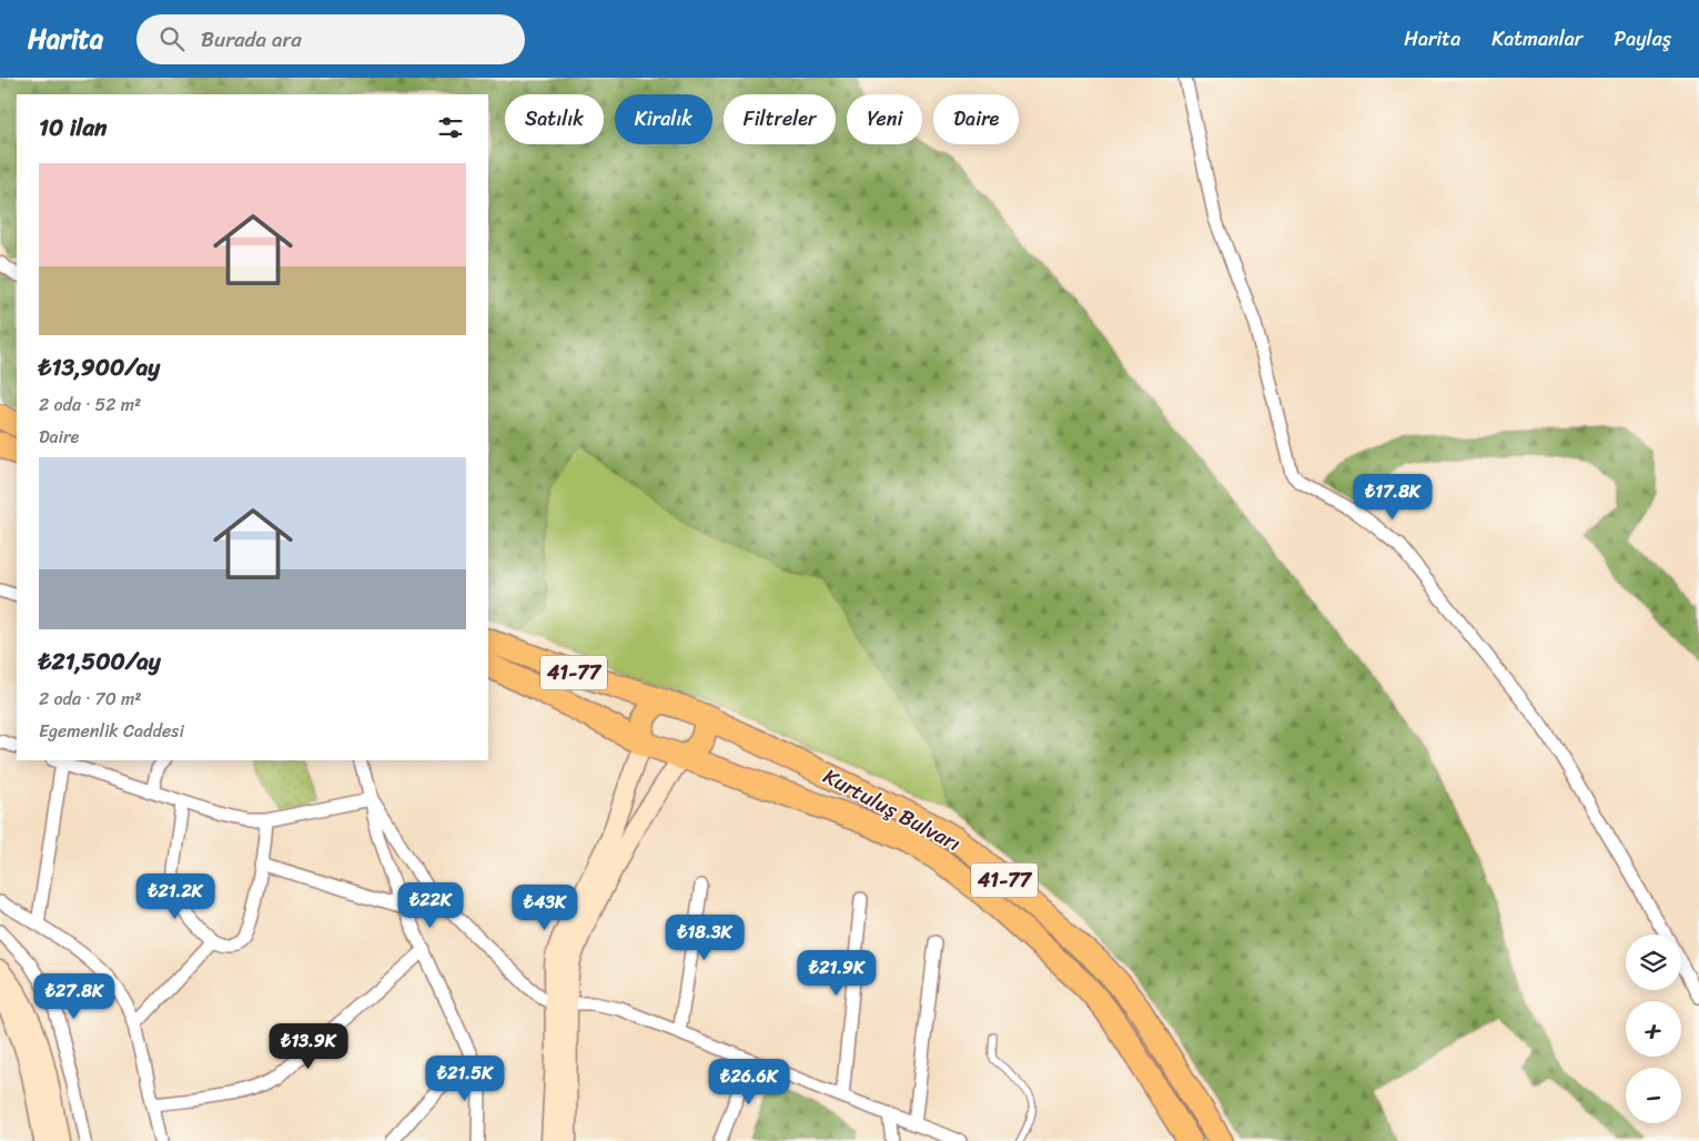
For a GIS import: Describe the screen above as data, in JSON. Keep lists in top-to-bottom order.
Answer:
{
  "streets": {
    "highway": ["41-77", "Kurtuluş Bulvarı"]
  },
  "crossings": [
    ["41-77", "Kurtuluş Bulvarı"]
  ],
  "page": {
    "header": "Harita",
    "search": "Burada ara",
    "nav": ["Harita", "Katmanlar", "Paylaş"],
    "chip": [
      "Satılık",
      "Kiralık",
      "Filtreler",
      "Yeni",
      "Daire"
    ],
    "heading": "10 ilan",
    "list": [
      {
        "name": "₺13,900/ay",
        "note": "2 oda · 52 m² · Daire"
      },
      {
        "name": "₺21,500/ay",
        "note": "2 oda · 70 m² · Egemenlik Caddesi"
      }
    ],
    "price": [
      "₺17.8K",
      "₺21.2K",
      "₺22K",
      "₺43K",
      "₺18.3K",
      "₺21.9K",
      "₺27.8K",
      "₺13.9K",
      "₺21.5K",
      "₺26.6K"
    ],
    "map_buttons": ["+", "−"]
  }
}
